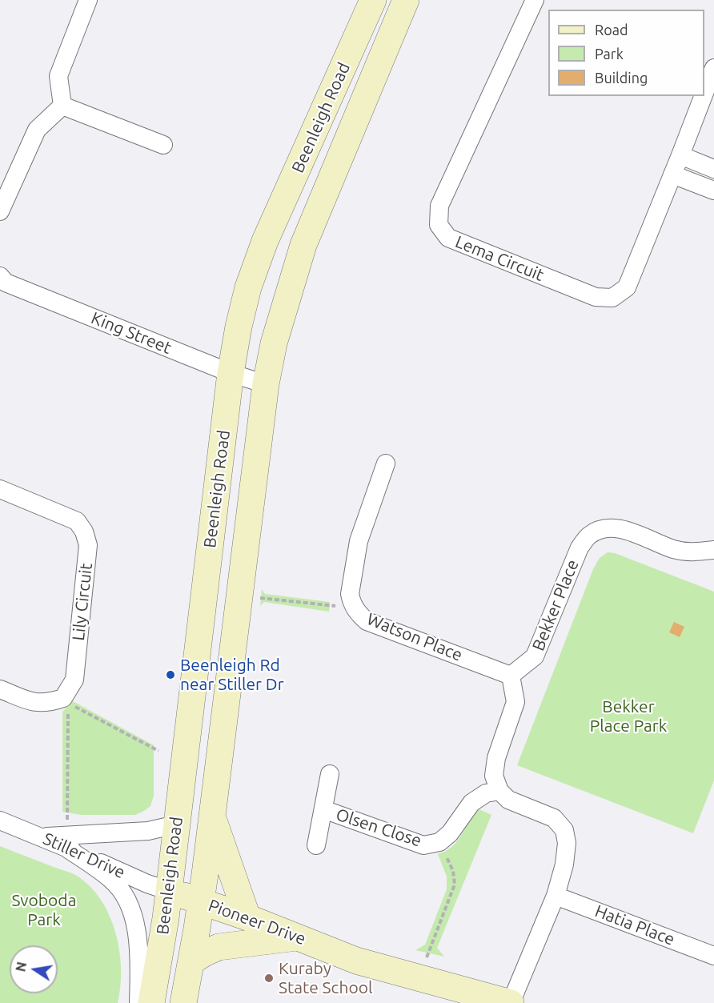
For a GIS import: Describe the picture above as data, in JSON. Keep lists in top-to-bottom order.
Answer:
{
  "streets": {
    "main road": ["Beenleigh Road", "Pioneer Drive"],
    "street": [
      "Lema Circuit",
      "King Street",
      "Lily Circuit",
      "Bekker Place",
      "Watson Place",
      "Olsen Close",
      "Stiller Drive",
      "Hatia Place"
    ]
  },
  "crossings": [
    ["Beenleigh Road", "King Street"],
    ["Beenleigh Road", "Stiller Drive"],
    ["Beenleigh Road", "Pioneer Drive"],
    ["Bekker Place", "Watson Place"],
    ["Stiller Drive", "Pioneer Drive"]
  ],
  "parks": ["Bekker Place Park", "Svoboda Park"],
  "places": ["Beenleigh Rd near Stiller Dr", "Kuraby State School"],
  "legend": ["Road", "Park", "Building"],
  "north": "left"
}
